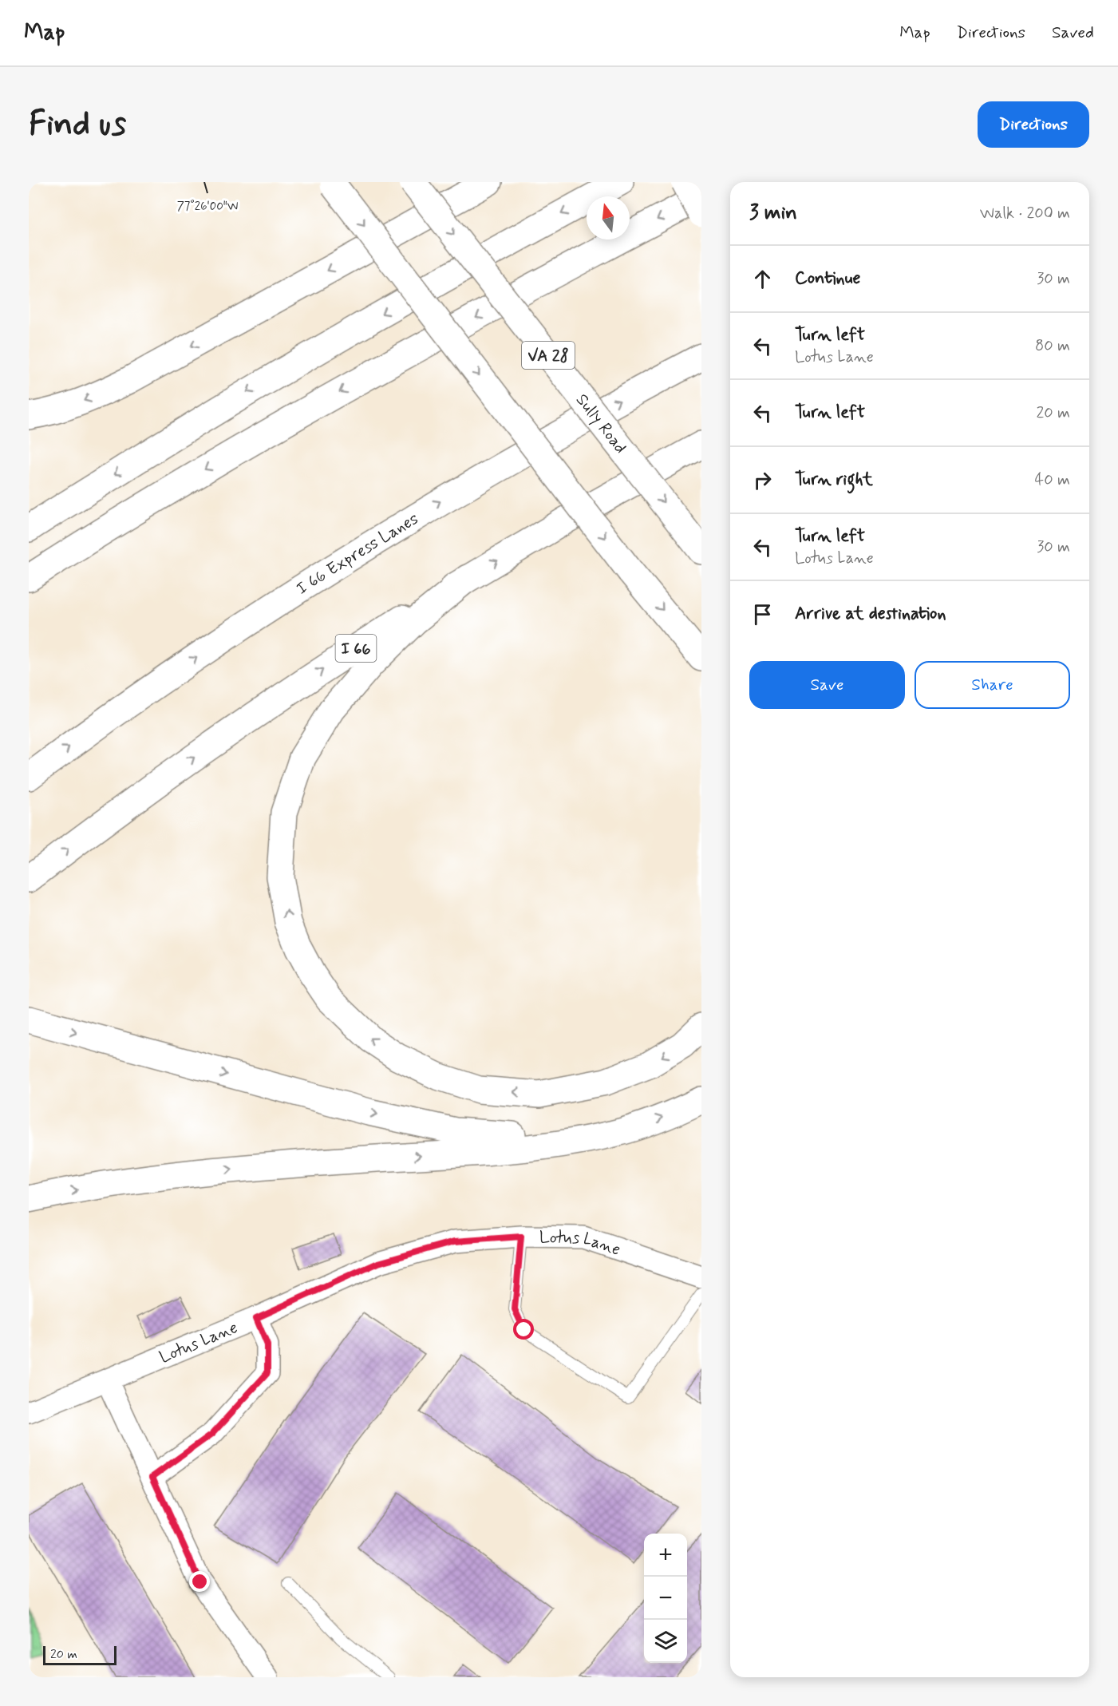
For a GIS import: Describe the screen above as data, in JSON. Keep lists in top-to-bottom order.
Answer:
{
  "streets": {
    "highway": [
      "VA 28",
      "Sully Road",
      "I 66 Express Lanes",
      "I 66"
    ],
    "street": ["Lotus Lane"]
  },
  "scale_bar": "20 m",
  "north": "top",
  "page": {
    "header": "Map",
    "nav": ["Map", "Directions", "Saved"],
    "buttons": [
      "Directions",
      ["Save", "Share"]
    ],
    "title": "Find us",
    "heading": ["3 min", "Walk · 200 m"],
    "list": [
      ["Continue", "30 m"],
      ["Turn left", "Lotus Lane", "80 m"],
      ["Turn left", "20 m"],
      ["Turn right", "40 m"],
      ["Turn left", "Lotus Lane", "30 m"],
      "Arrive at destination"
    ],
    "map_buttons": ["+", "−"],
    "scale": "20 m"
  },
  "coordinates": ["77°26'00\"W"]
}
